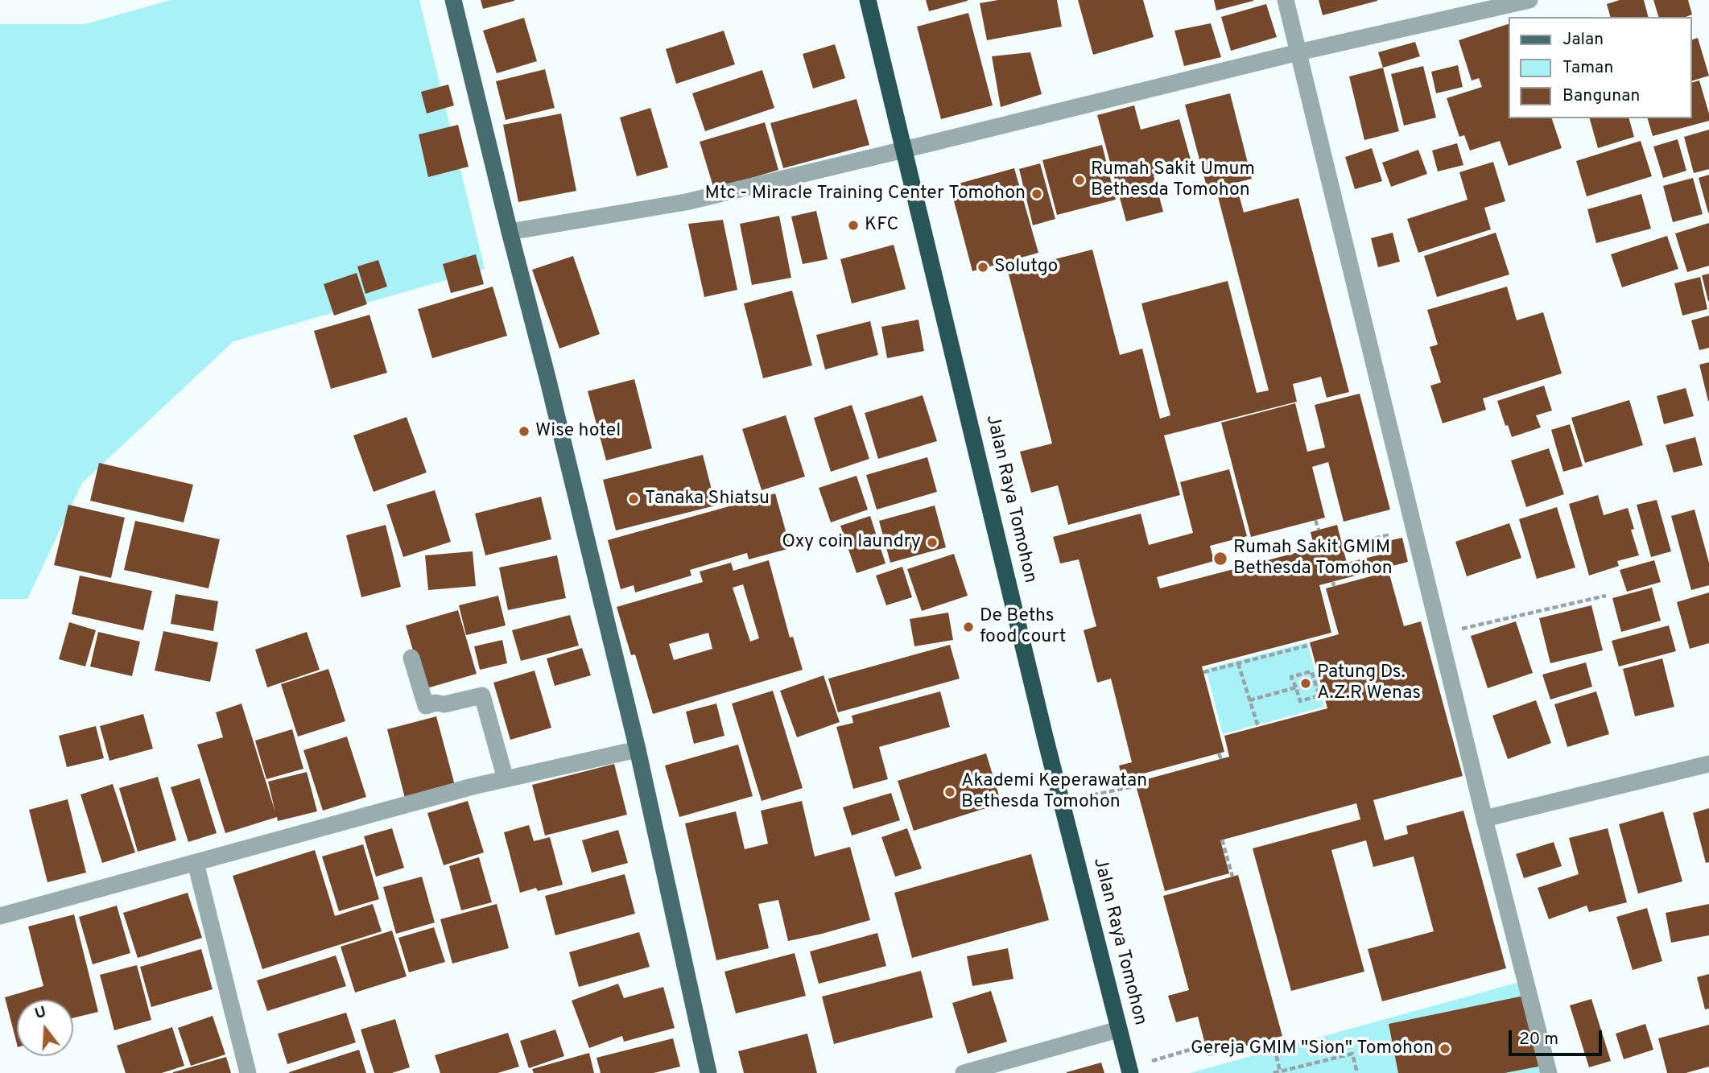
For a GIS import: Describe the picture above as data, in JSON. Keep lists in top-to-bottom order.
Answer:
{
  "streets": {
    "highway": ["Jalan Raya Tomohon"]
  },
  "places": [
    "Rumah Sakit Umum Bethesda Tomohon",
    "Mtc - Miracle Training Center Tomohon",
    "KFC",
    "Solutgo",
    "Wise hotel",
    "Tanaka Shiatsu",
    "Oxy coin laundry",
    "Rumah Sakit GMIM Bethesda Tomohon",
    "De Beths food court",
    "Patung Ds. A.Z.R Wenas",
    "Akademi Keperawatan Bethesda Tomohon",
    "Gereja GMIM \"Sion\" Tomohon"
  ],
  "legend": ["Jalan", "Taman", "Bangunan"],
  "scale_bar": "20 m",
  "north": "top"
}
